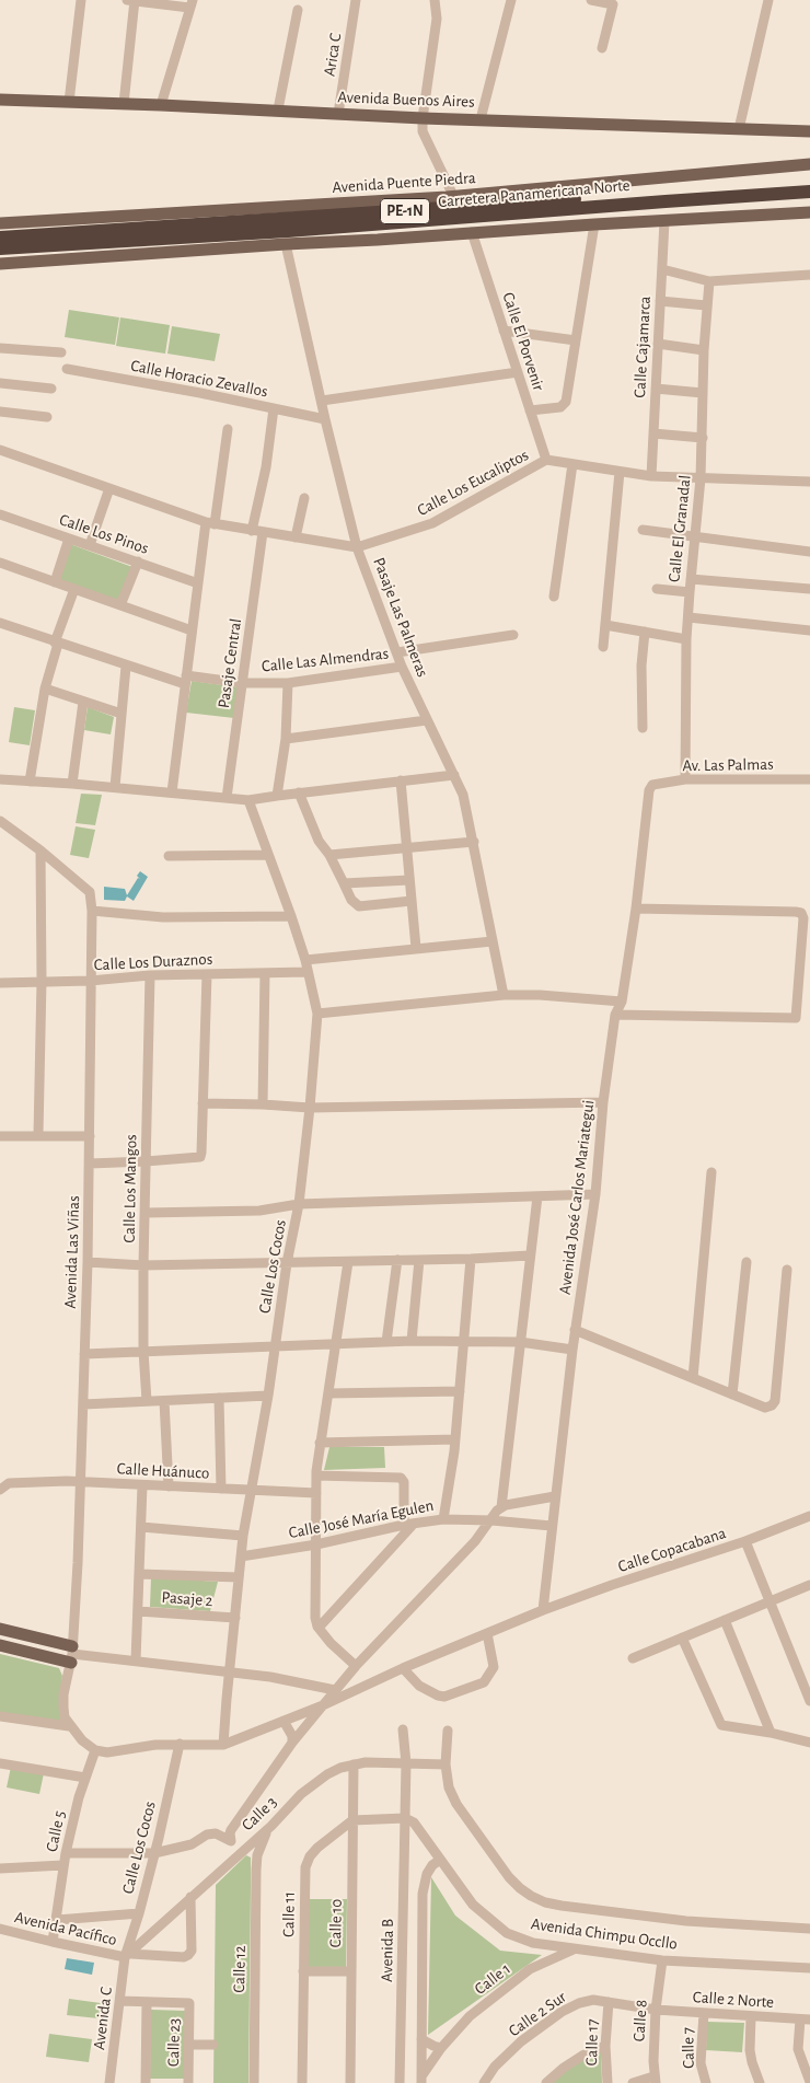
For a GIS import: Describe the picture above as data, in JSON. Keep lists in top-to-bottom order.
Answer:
{
  "streets": {
    "highway": ["Carretera Panamericana Norte", "PE-1N"],
    "main road": ["Avenida Buenos Aires", "Avenida Puente Piedra"],
    "street": [
      "Arica C",
      "Calle El Porvenir",
      "Calle Cajamarca",
      "Calle Horacio Zevallos",
      "Calle Los Eucaliptos",
      "Calle El Granadal",
      "Calle Los Pinos",
      "Pasaje Las Palmeras",
      "Calle Las Almendras",
      "Pasaje Central",
      "Av. Las Palmas",
      "Calle Los Duraznos",
      "Calle Los Mangos",
      "Avenida José Carlos Mariategui",
      "Avenida Las Viñas",
      "Calle Los Cocos",
      "Calle Huánuco",
      "Calle José María Egulen",
      "Calle Copacabana",
      "Pasaje 2",
      "Calle 3",
      "Calle 5",
      "Calle 11",
      "Calle 10",
      "Avenida Pacífico",
      "Avenida Chimpu Occllo",
      "Avenida B",
      "Calle 12",
      "Calle 1",
      "Calle 2 Norte",
      "Calle 2 Sur",
      "Avenida C",
      "Calle 8",
      "Calle 23",
      "Calle 17",
      "Calle 7"
    ]
  },
  "crossings": [
    ["Arica C", "Avenida Buenos Aires"],
    ["Avenida Puente Piedra", "Carretera Panamericana Norte"],
    ["Calle El Porvenir", "Calle Los Eucaliptos"],
    ["Calle Cajamarca", "Calle Los Eucaliptos"],
    ["Calle Horacio Zevallos", "Pasaje Las Palmeras"],
    ["Calle Los Eucaliptos", "Calle El Granadal"],
    ["Calle Los Eucaliptos", "Pasaje Las Palmeras"],
    ["Calle Los Eucaliptos", "Pasaje Central"],
    ["Calle El Granadal", "Av. Las Palmas"],
    ["Pasaje Las Palmeras", "Calle Las Almendras"],
    ["Calle Las Almendras", "Pasaje Central"],
    ["Av. Las Palmas", "Avenida José Carlos Mariategui"],
    ["Calle Los Duraznos", "Calle Los Mangos"],
    ["Calle Los Duraznos", "Avenida Las Viñas"],
    ["Calle Los Duraznos", "Calle Los Cocos"],
    ["Avenida José Carlos Mariategui", "Calle José María Egulen"],
    ["Avenida José Carlos Mariategui", "Calle Copacabana"],
    ["Avenida Las Viñas", "Calle Huánuco"],
    ["Calle Los Cocos", "Calle Huánuco"],
    ["Calle Los Cocos", "Calle José María Egulen"],
    ["Calle Los Cocos", "Calle Copacabana"],
    ["Calle Los Cocos", "Pasaje 2"],
    ["Calle Los Cocos", "Calle 3"],
    ["Calle Los Cocos", "Avenida Pacífico"],
    ["Calle Los Cocos", "Avenida C"],
    ["Calle 3", "Calle 10"],
    ["Calle 3", "Avenida Pacífico"],
    ["Calle 3", "Avenida Chimpu Occllo"],
    ["Calle 3", "Calle 12"],
    ["Calle 3", "Avenida C"],
    ["Calle 5", "Avenida Pacífico"],
    ["Calle 11", "Calle 10"],
    ["Avenida Pacífico", "Avenida C"],
    ["Avenida Chimpu Occllo", "Avenida B"],
    ["Avenida Chimpu Occllo", "Calle 1"],
    ["Avenida Chimpu Occllo", "Calle 8"],
    ["Avenida B", "Calle 1"],
    ["Calle 2 Norte", "Calle 2 Sur"],
    ["Calle 2 Norte", "Calle 8"],
    ["Calle 2 Norte", "Calle 7"],
    ["Calle 2 Sur", "Calle 8"],
    ["Calle 2 Sur", "Calle 17"]
  ]
}
